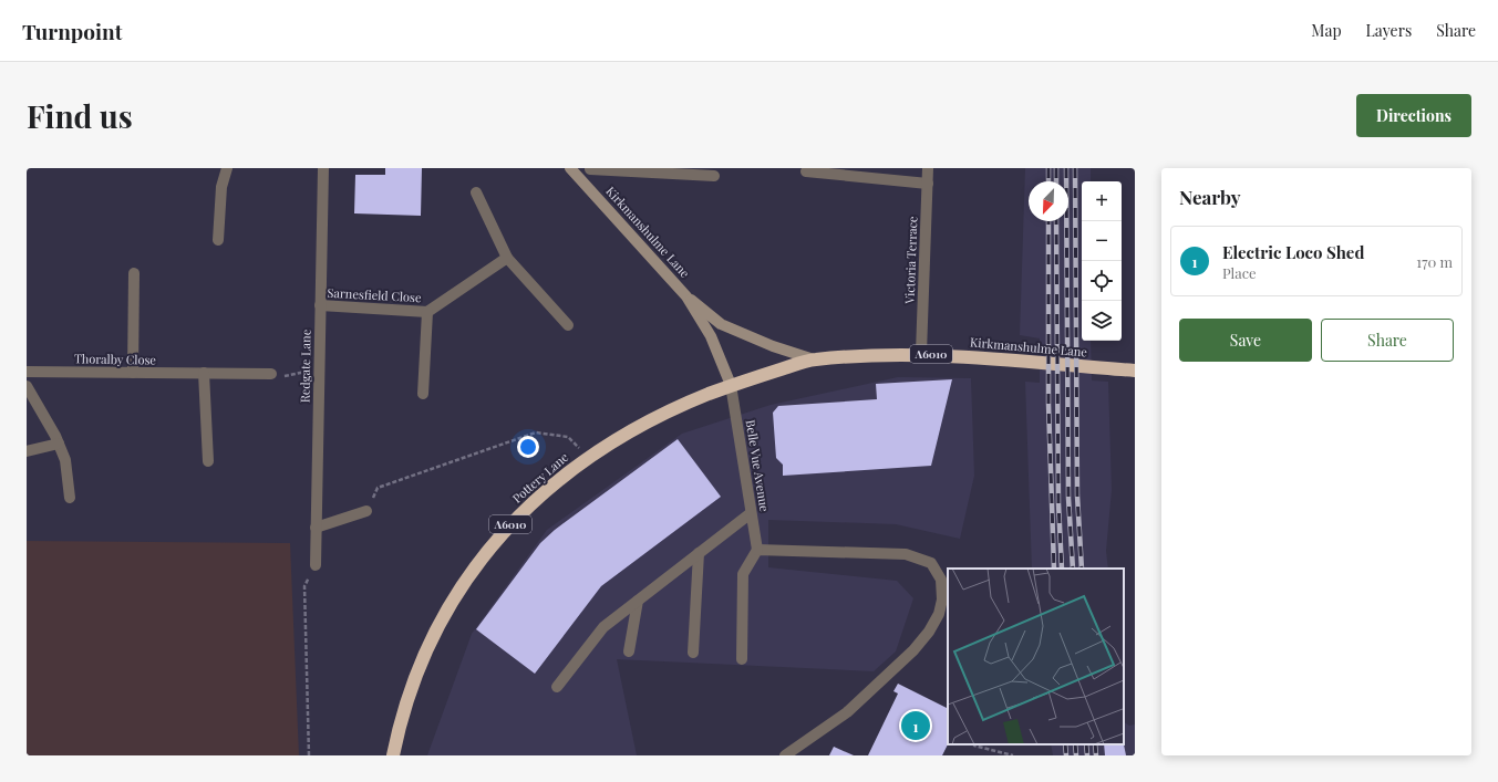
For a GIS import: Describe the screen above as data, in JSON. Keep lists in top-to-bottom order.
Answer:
{
  "streets": {
    "highway": ["Kirkmanshulme Lane", "A6010", "Pottery Lane"],
    "street": [
      "Victoria Terrace",
      "Sarnesfield Close",
      "Thoralby Close",
      "Redgate Lane",
      "Belle Vue Avenue"
    ]
  },
  "crossings": [
    ["Kirkmanshulme Lane", "Victoria Terrace"],
    ["Kirkmanshulme Lane", "Belle Vue Avenue"],
    ["Kirkmanshulme Lane", "Pottery Lane"],
    ["Sarnesfield Close", "Redgate Lane"],
    ["Belle Vue Avenue", "Pottery Lane"]
  ],
  "north": "bottom left",
  "page": {
    "header": "Turnpoint",
    "nav": ["Map", "Layers", "Share"],
    "buttons": [
      "Directions",
      ["Save", "Share"]
    ],
    "title": "Find us",
    "heading": "Nearby",
    "map_buttons": ["+", "−"],
    "list": [
      {
        "mark": "1",
        "name": "Electric Loco Shed",
        "note": "Place",
        "value": "170 m"
      }
    ],
    "pins": "1"
  }
}
